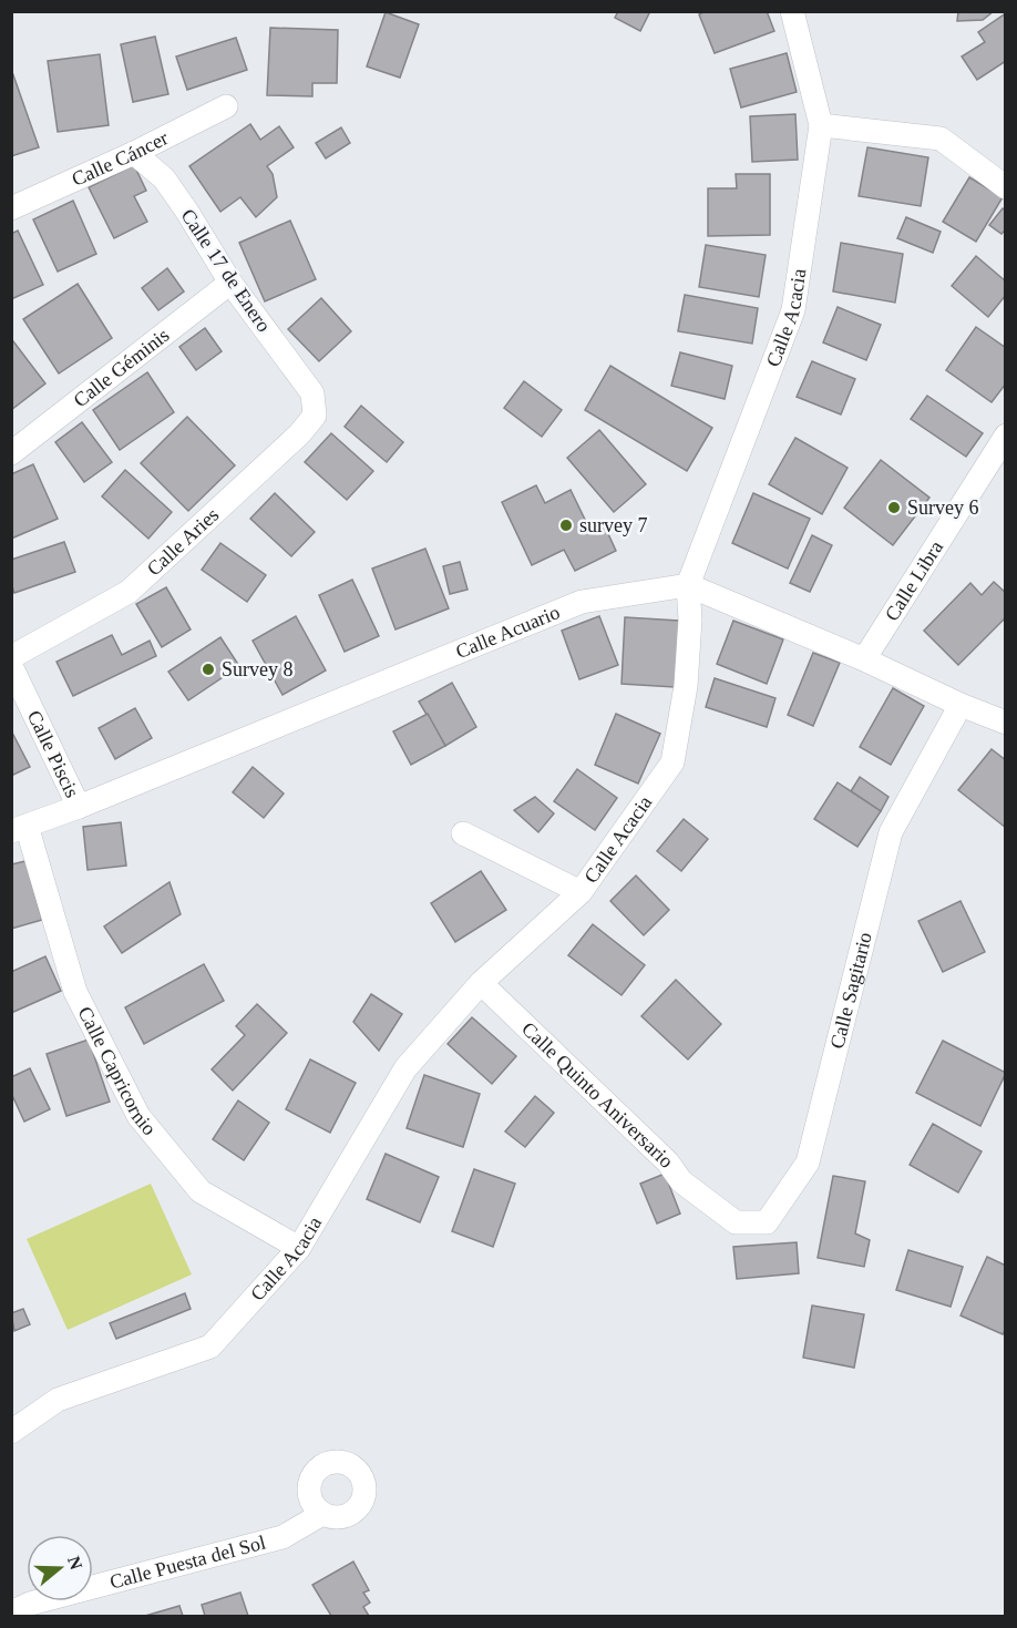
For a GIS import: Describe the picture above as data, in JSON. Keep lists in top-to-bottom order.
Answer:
{
  "streets": {
    "street": [
      "Calle Cáncer",
      "Calle 17 de Enero",
      "Calle Acacia",
      "Calle Géminis",
      "Calle Aries",
      "Calle Libra",
      "Calle Acuario",
      "Calle Piscis",
      "Calle Sagitario",
      "Calle Capricornio",
      "Calle Quinto Aniversario",
      "Calle Puesta del Sol"
    ]
  },
  "crossings": [
    ["Calle Cáncer", "Calle 17 de Enero"],
    ["Calle 17 de Enero", "Calle Géminis"],
    ["Calle 17 de Enero", "Calle Aries"],
    ["Calle Acacia", "Calle Acuario"],
    ["Calle Acacia", "Calle Capricornio"],
    ["Calle Acacia", "Calle Quinto Aniversario"],
    ["Calle Acuario", "Calle Piscis"],
    ["Calle Acuario", "Calle Capricornio"],
    ["Calle Sagitario", "Calle Quinto Aniversario"]
  ],
  "places": ["Survey 6", "survey 7", "Survey 8"],
  "north": "right"
}
